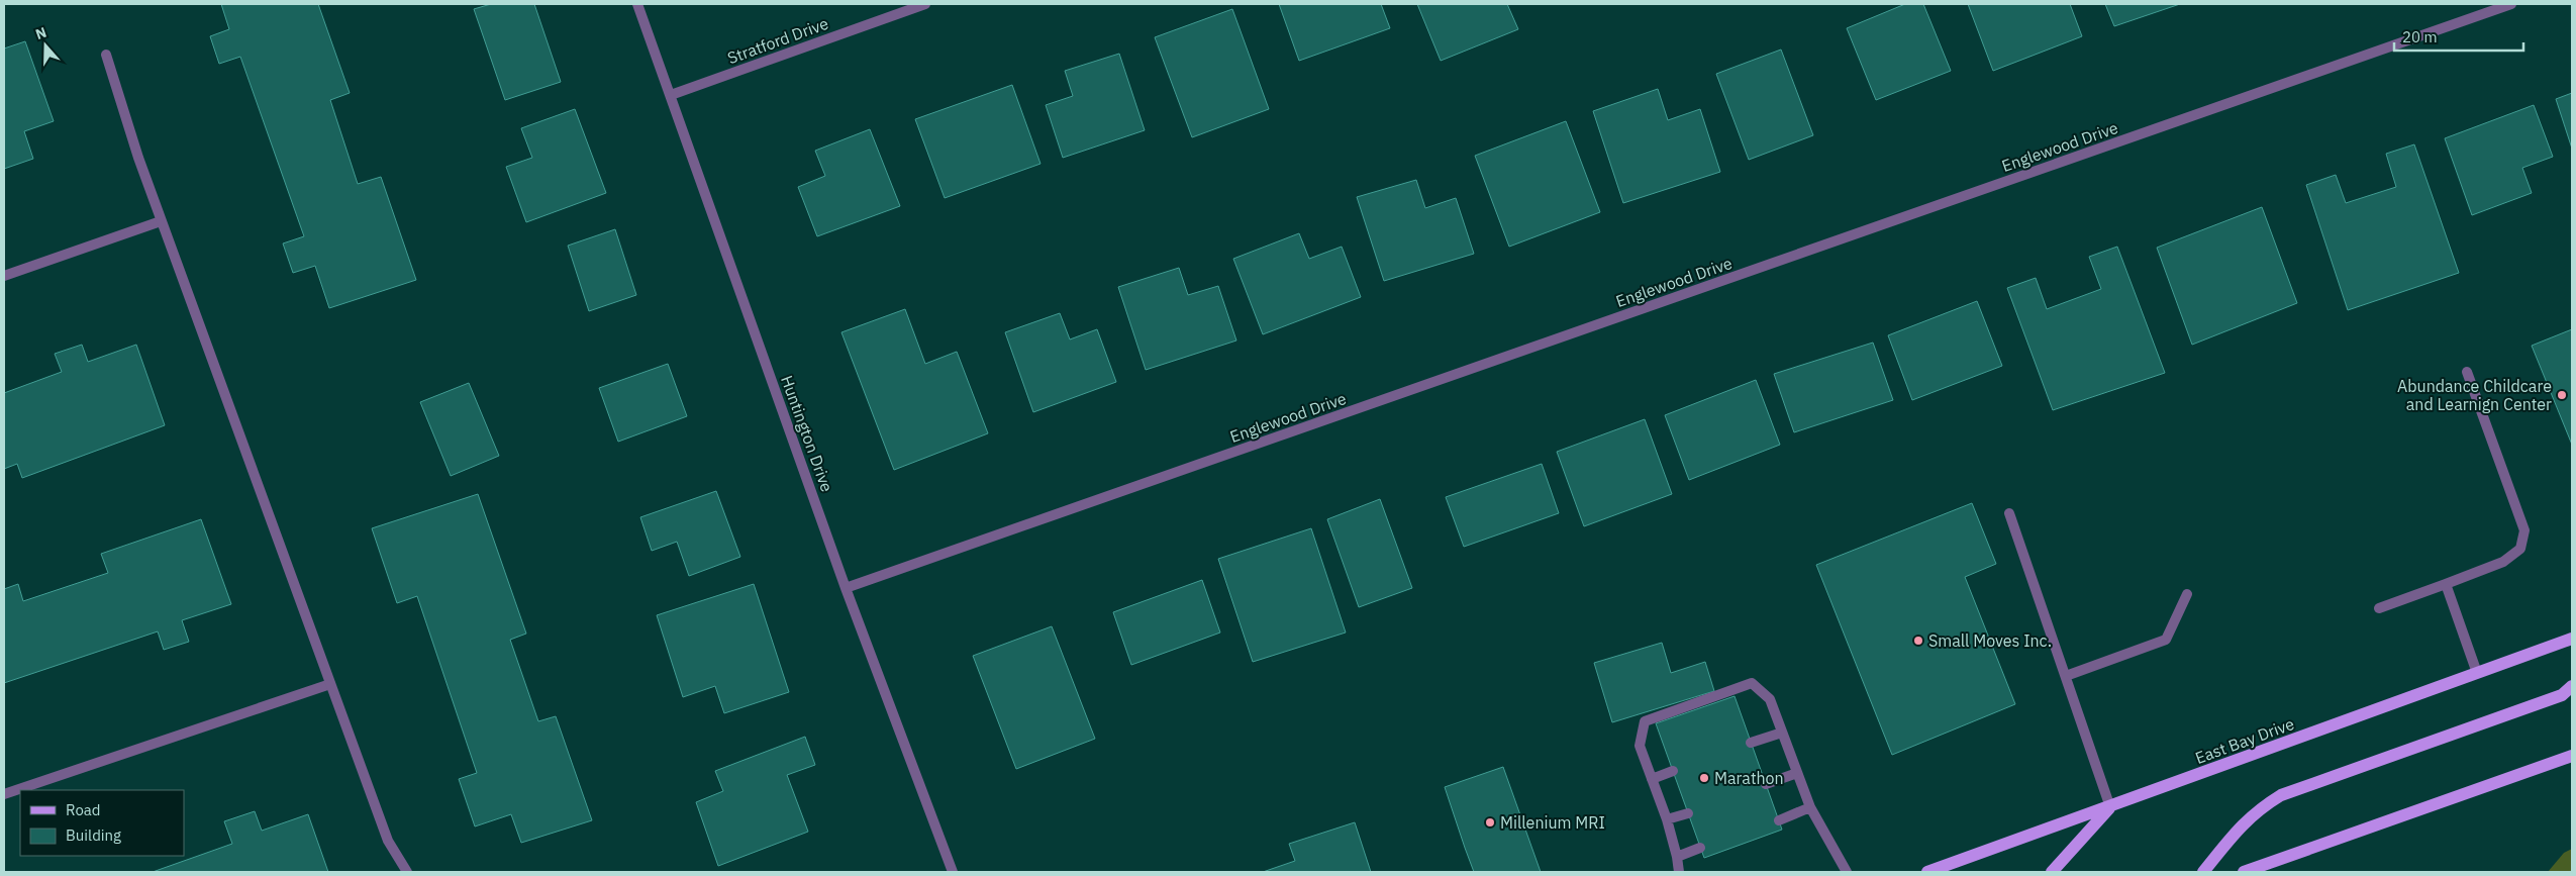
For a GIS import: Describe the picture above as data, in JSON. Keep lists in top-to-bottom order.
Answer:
{
  "streets": {
    "main road": ["East Bay Drive"],
    "street": ["Stratford Drive", "Englewood Drive", "Huntington Drive"]
  },
  "crossings": [
    ["Stratford Drive", "Huntington Drive"],
    ["Englewood Drive", "Huntington Drive"]
  ],
  "places": [
    "Abundance Childcare and Learnign Center",
    "Small Moves Inc.",
    "Marathon",
    "Millenium MRI"
  ],
  "legend": ["Road", "Building"],
  "scale_bar": "20 m",
  "north": "top"
}
